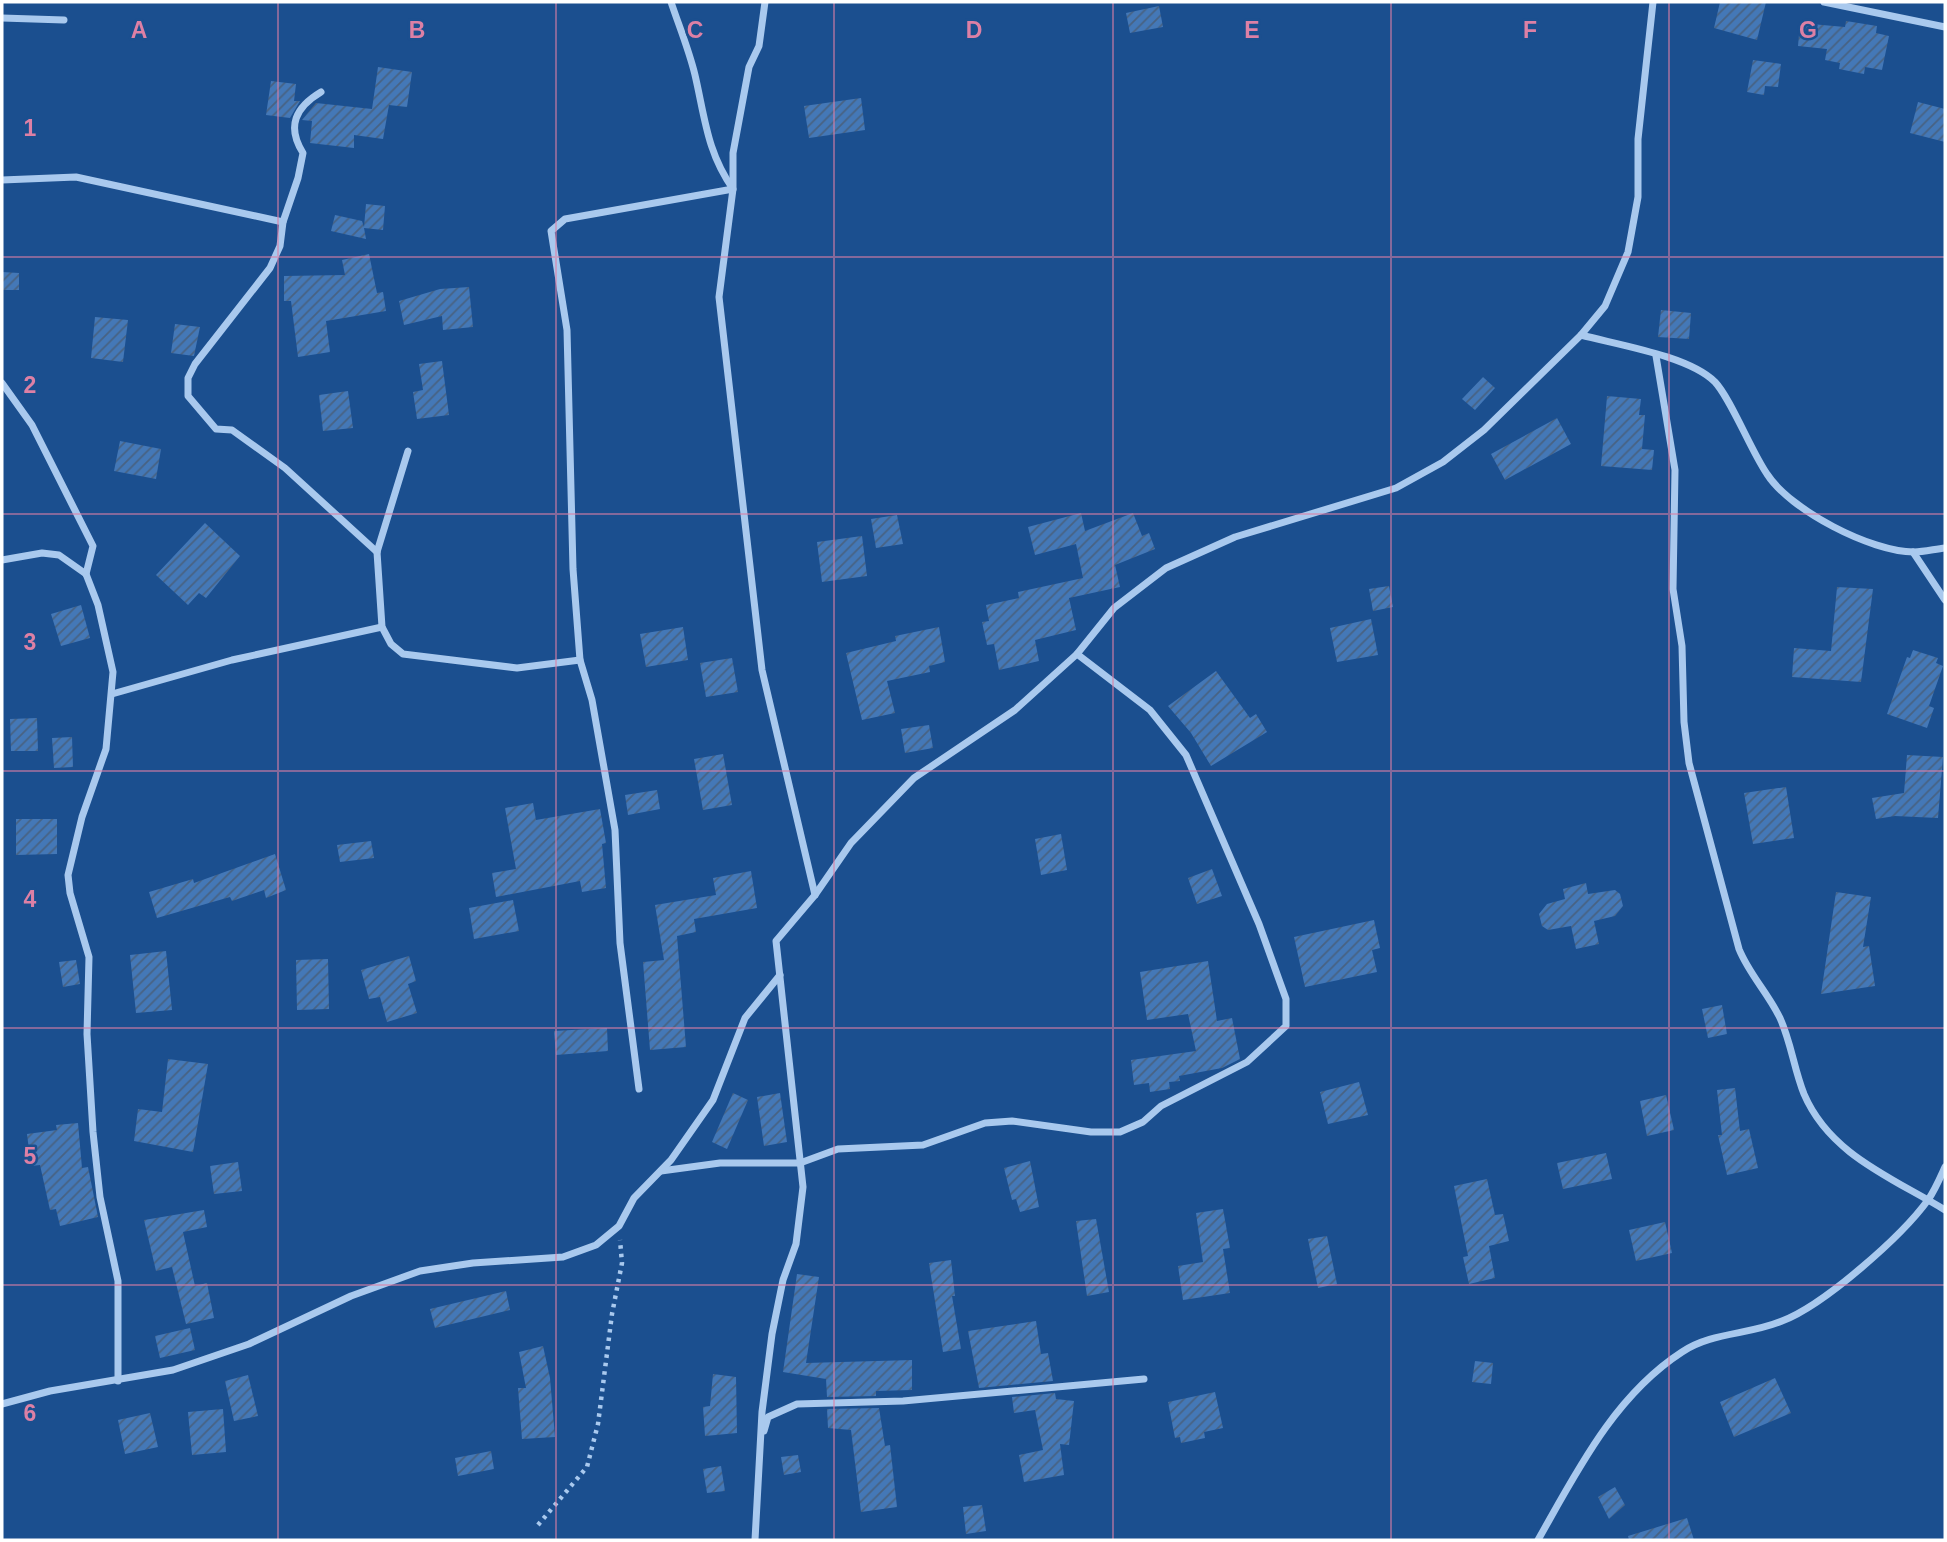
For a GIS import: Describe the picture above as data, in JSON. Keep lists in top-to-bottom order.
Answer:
{
  "grid": {
    "columns": [
      "A",
      "B",
      "C",
      "D",
      "E",
      "F",
      "G"
    ],
    "rows": [
      "1",
      "2",
      "3",
      "4",
      "5",
      "6"
    ]
  }
}
